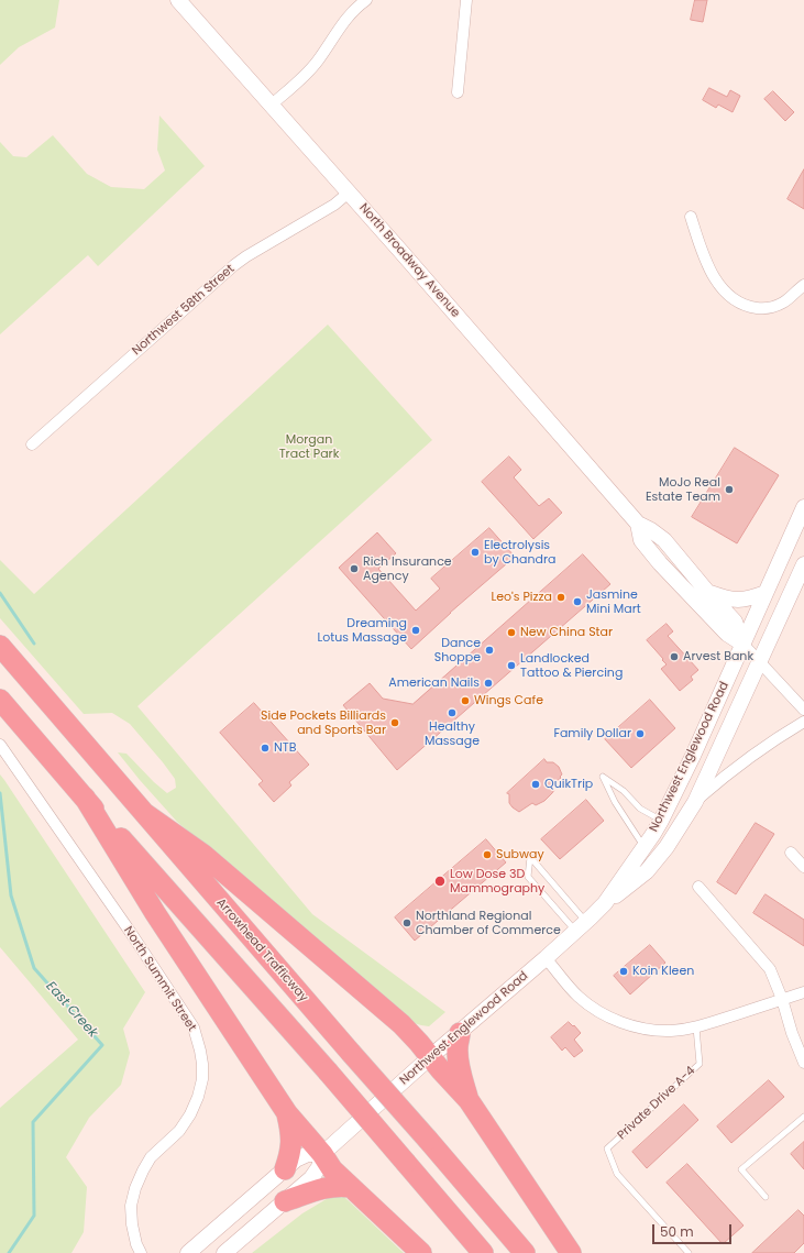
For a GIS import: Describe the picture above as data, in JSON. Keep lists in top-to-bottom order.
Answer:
{
  "streets": {
    "highway": ["Arrowhead Trafficway"],
    "main road": ["North Broadway Avenue", "Northwest Englewood Road"],
    "street": ["Northwest 58th Street", "North Summit Street"],
    "lane": ["Private Drive A-4"]
  },
  "crossings": [
    ["North Broadway Avenue", "Northwest 58th Street"],
    ["North Broadway Avenue", "Northwest Englewood Road"]
  ],
  "water": ["East Creek"],
  "parks": ["Morgan Tract Park"],
  "places": [
    "MoJo Real Estate Team",
    "Electrolysis by Chandra",
    "Rich Insurance Agency",
    "Leo's Pizza",
    "Jasmine Mini Mart",
    "Dreaming Lotus Massage",
    "New China Star",
    "Dance Shoppe",
    "Arvest Bank",
    "Landlocked Tattoo & Piercing",
    "American Nails",
    "Wings Cafe",
    "Healthy Massage",
    "Side Pockets Billiards and Sports Bar",
    "Family Dollar",
    "NTB",
    "QuikTrip",
    "Subway",
    "Low Dose 3D Mammography",
    "Northland Regional Chamber of Commerce",
    "Koin Kleen"
  ],
  "scale_bar": "50 m"
}
